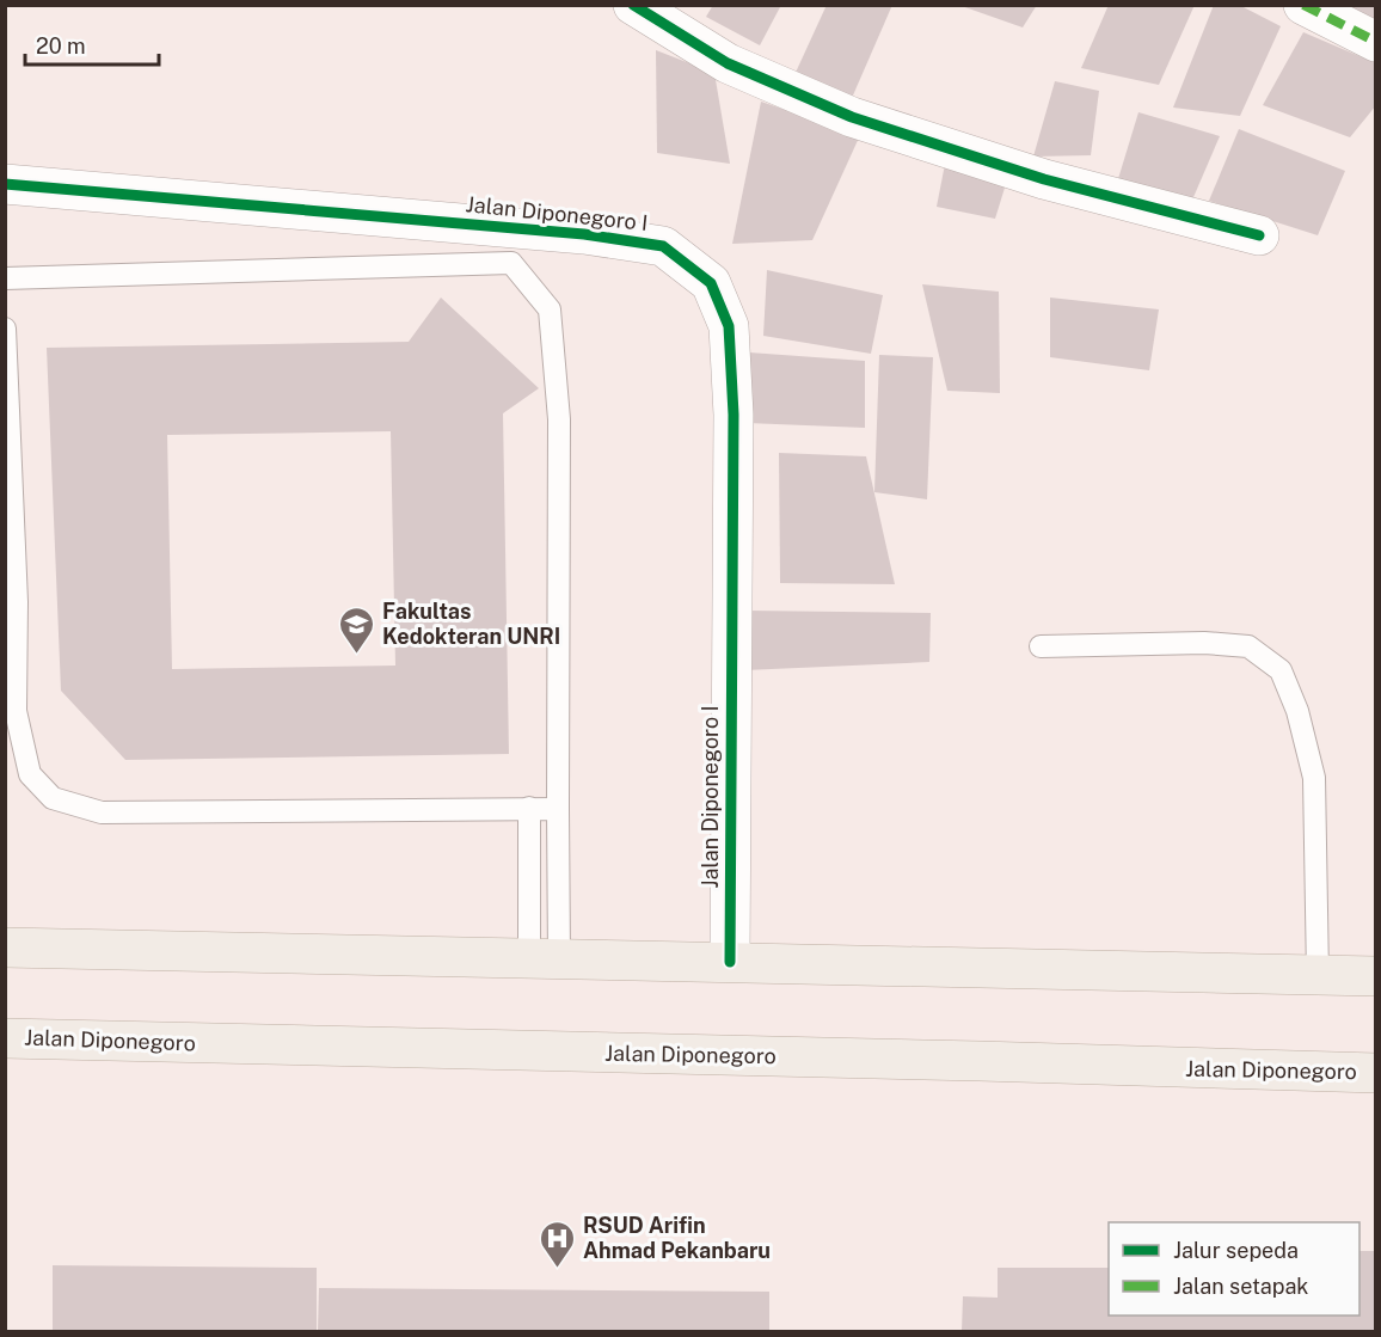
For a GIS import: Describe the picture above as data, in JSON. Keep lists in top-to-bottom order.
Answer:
{
  "streets": {
    "main road": ["Jalan Diponegoro"],
    "street": ["Jalan Diponegoro I"]
  },
  "places": {
    "school or university": ["Fakultas Kedokteran UNRI"],
    "hospital": ["RSUD Arifin Ahmad Pekanbaru"]
  },
  "legend": ["Jalur sepeda", "Jalan setapak"],
  "scale_bar": "20 m"
}
